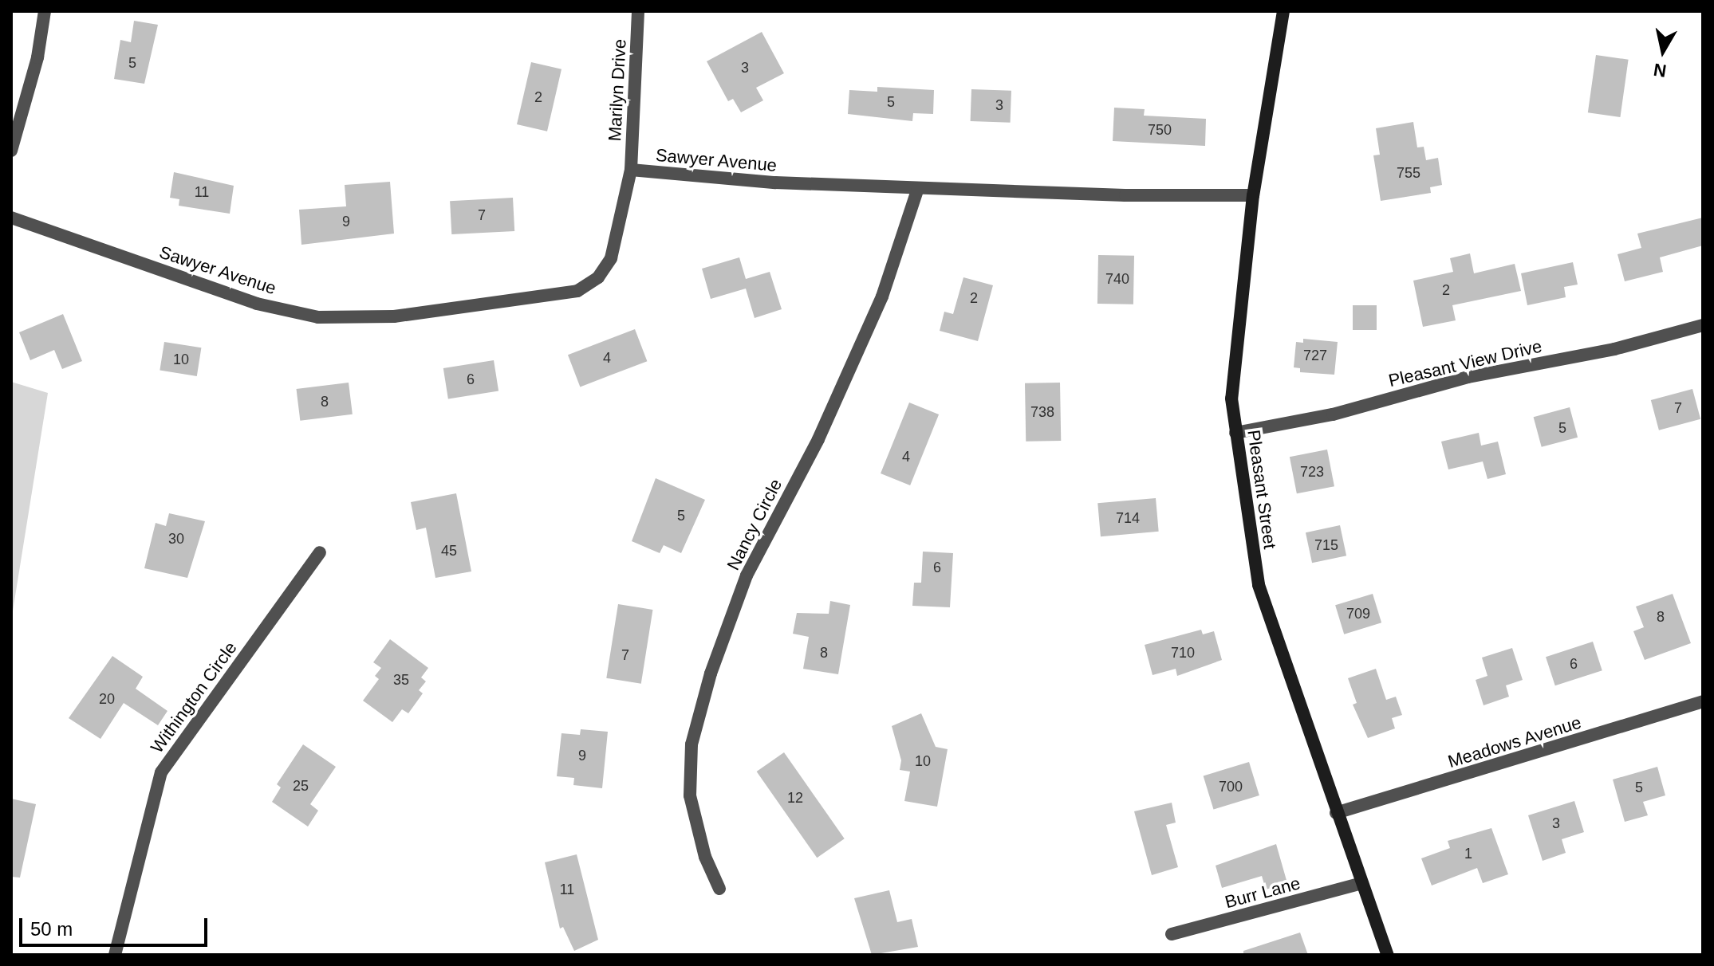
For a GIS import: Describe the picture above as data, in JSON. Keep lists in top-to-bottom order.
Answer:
{
  "streets": {
    "main road": ["Pleasant Street"],
    "street": [
      "Marilyn Drive",
      "Sawyer Avenue",
      "Pleasant View Drive",
      "Nancy Circle",
      "Withington Circle",
      "Meadows Avenue",
      "Burr Lane"
    ]
  },
  "crossings": [
    ["Marilyn Drive", "Sawyer Avenue"],
    ["Sawyer Avenue", "Pleasant Street"],
    ["Sawyer Avenue", "Nancy Circle"],
    ["Pleasant View Drive", "Pleasant Street"],
    ["Pleasant Street", "Meadows Avenue"],
    ["Pleasant Street", "Burr Lane"]
  ],
  "house_numbers": [
    "5",
    "3",
    "2",
    "5",
    "3",
    "750",
    "755",
    "11",
    "7",
    "9",
    "740",
    "2",
    "2",
    "727",
    "4",
    "10",
    "6",
    "8",
    "7",
    "738",
    "5",
    "4",
    "723",
    "5",
    "714",
    "30",
    "715",
    "45",
    "6",
    "709",
    "8",
    "8",
    "710",
    "7",
    "6",
    "35",
    "20",
    "9",
    "10",
    "25",
    "700",
    "5",
    "12",
    "3",
    "1",
    "11"
  ],
  "scale_bar": "50 m",
  "north": "bottom"
}
